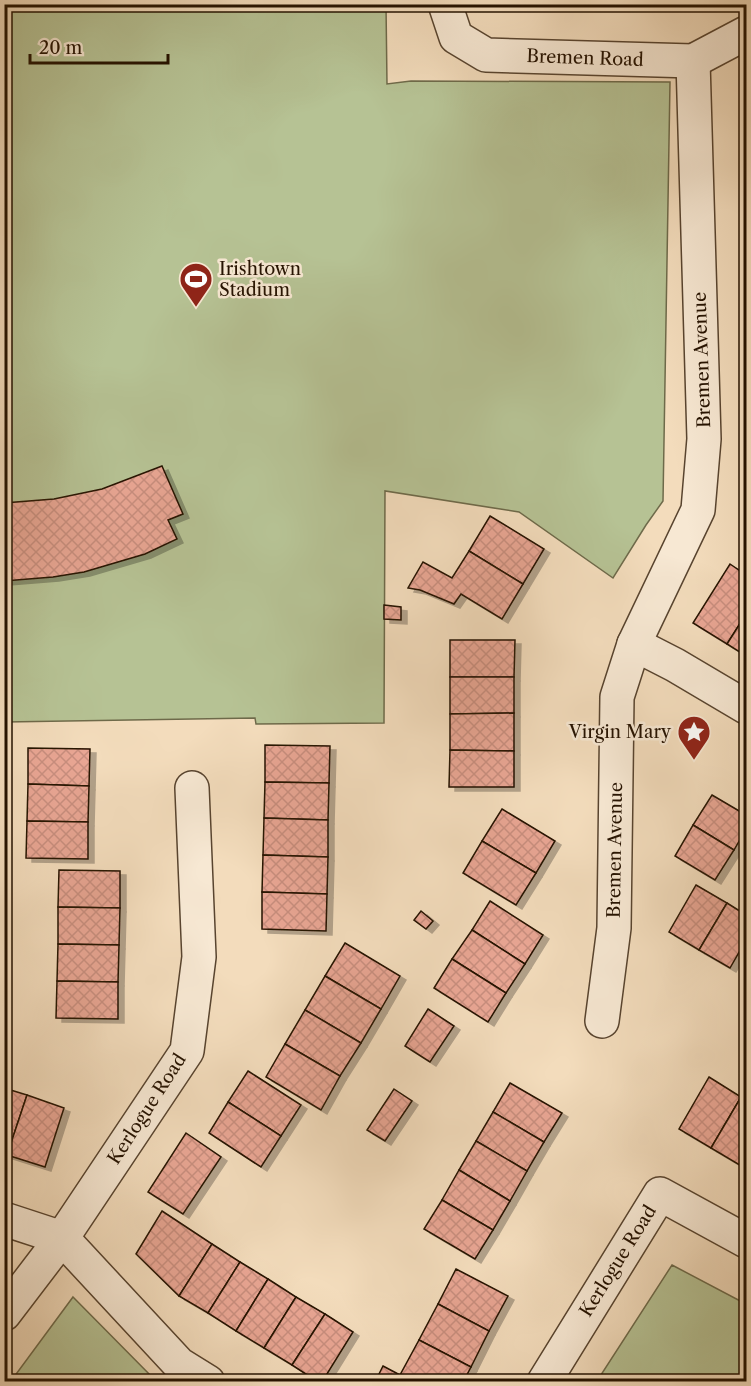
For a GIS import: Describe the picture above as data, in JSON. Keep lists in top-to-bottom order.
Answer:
{
  "streets": {
    "street": ["Bremen Road", "Bremen Avenue", "Kerlogue Road"]
  },
  "crossings": [
    ["Bremen Road", "Bremen Avenue"]
  ],
  "places": {
    "sports": ["Irishtown Stadium"],
    "place": ["Virgin Mary"]
  },
  "scale_bar": "20 m"
}
